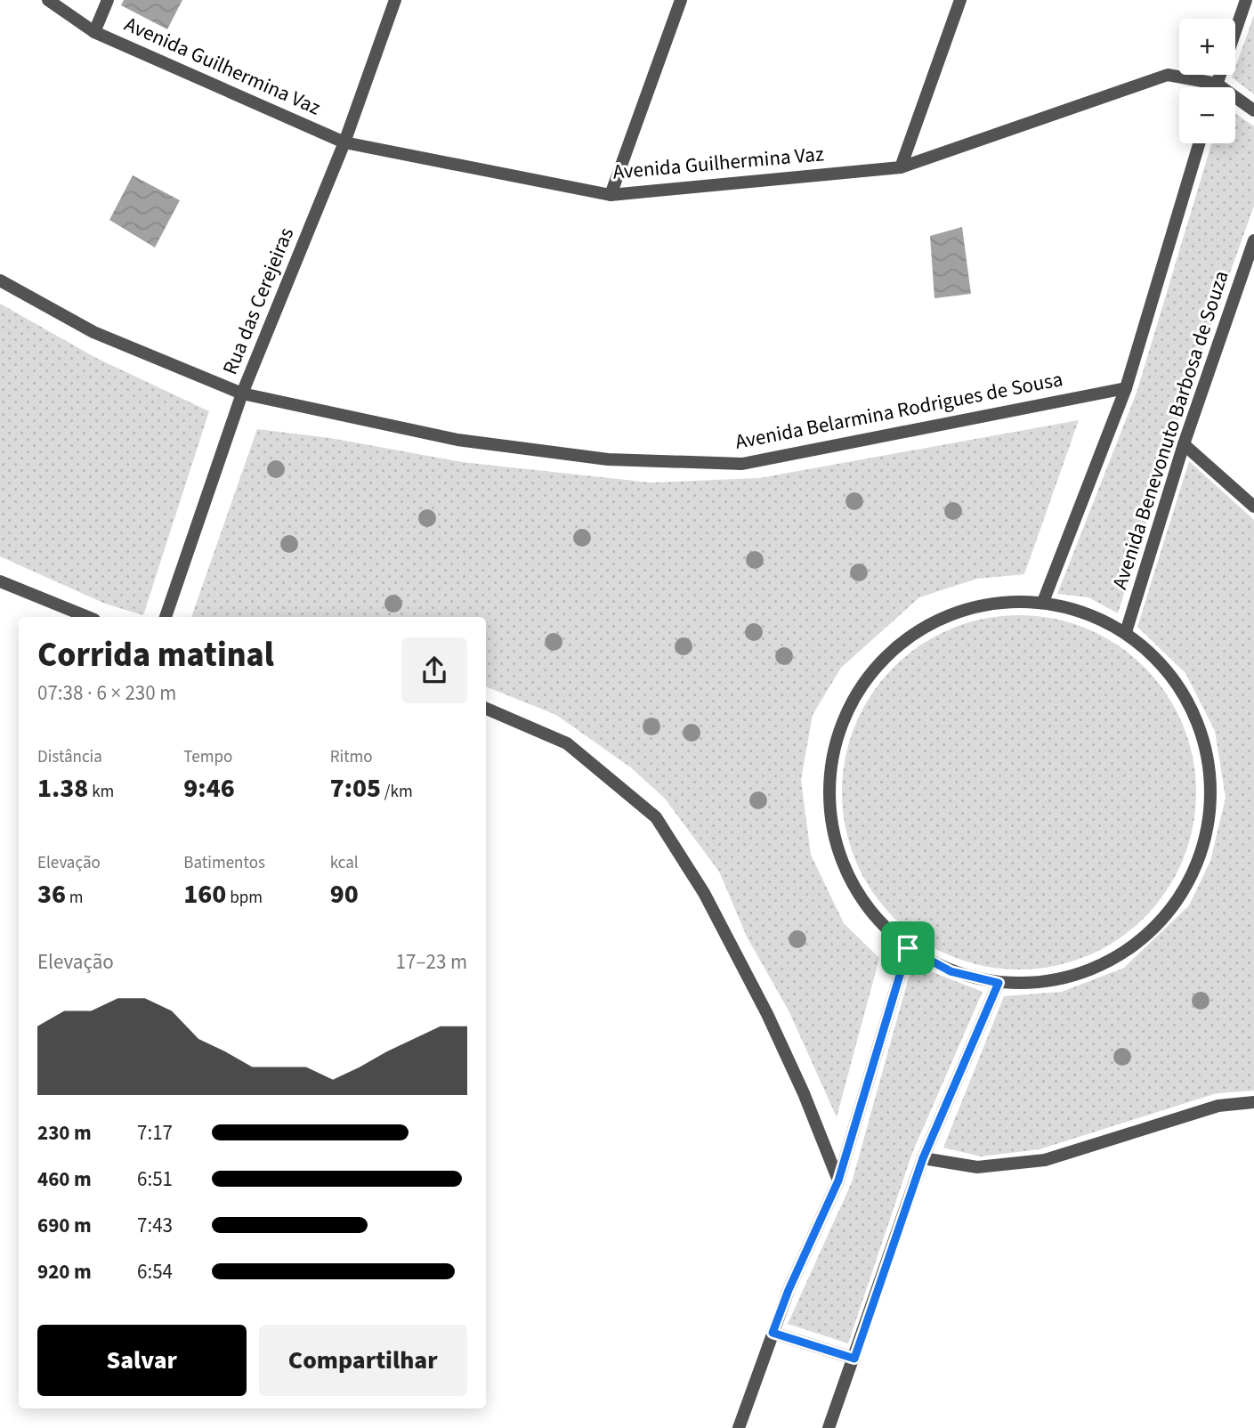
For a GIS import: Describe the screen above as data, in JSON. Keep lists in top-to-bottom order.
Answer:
{
  "streets": {
    "street": [
      "Avenida Guilhermina Vaz",
      "Rua das Cerejeiras",
      "Avenida Belarmina Rodrigues de Sousa",
      "Avenida Benevonuto Barbosa de Souza"
    ]
  },
  "crossings": [
    ["Avenida Guilhermina Vaz", "Rua das Cerejeiras"],
    ["Rua das Cerejeiras", "Avenida Belarmina Rodrigues de Sousa"]
  ],
  "page": {
    "map_buttons": ["+", "−"],
    "heading": ["Corrida matinal", "07:38 · 6 × 230 m"],
    "stats": [
      ["Distância", "1.38 km"],
      ["Tempo", "9:46"],
      ["Ritmo", "7:05 /km"],
      ["Elevação", "36 m"],
      ["Batimentos", "160 bpm"],
      ["kcal", "90"]
    ],
    "chart": ["Elevação", "17–23 m"],
    "list": [
      {
        "name": "230 m",
        "note": "7:17"
      },
      {
        "name": "460 m",
        "note": "6:51"
      },
      {
        "name": "690 m",
        "note": "7:43"
      },
      {
        "name": "920 m",
        "note": "6:54"
      }
    ],
    "buttons": ["Salvar", "Compartilhar"]
  }
}
